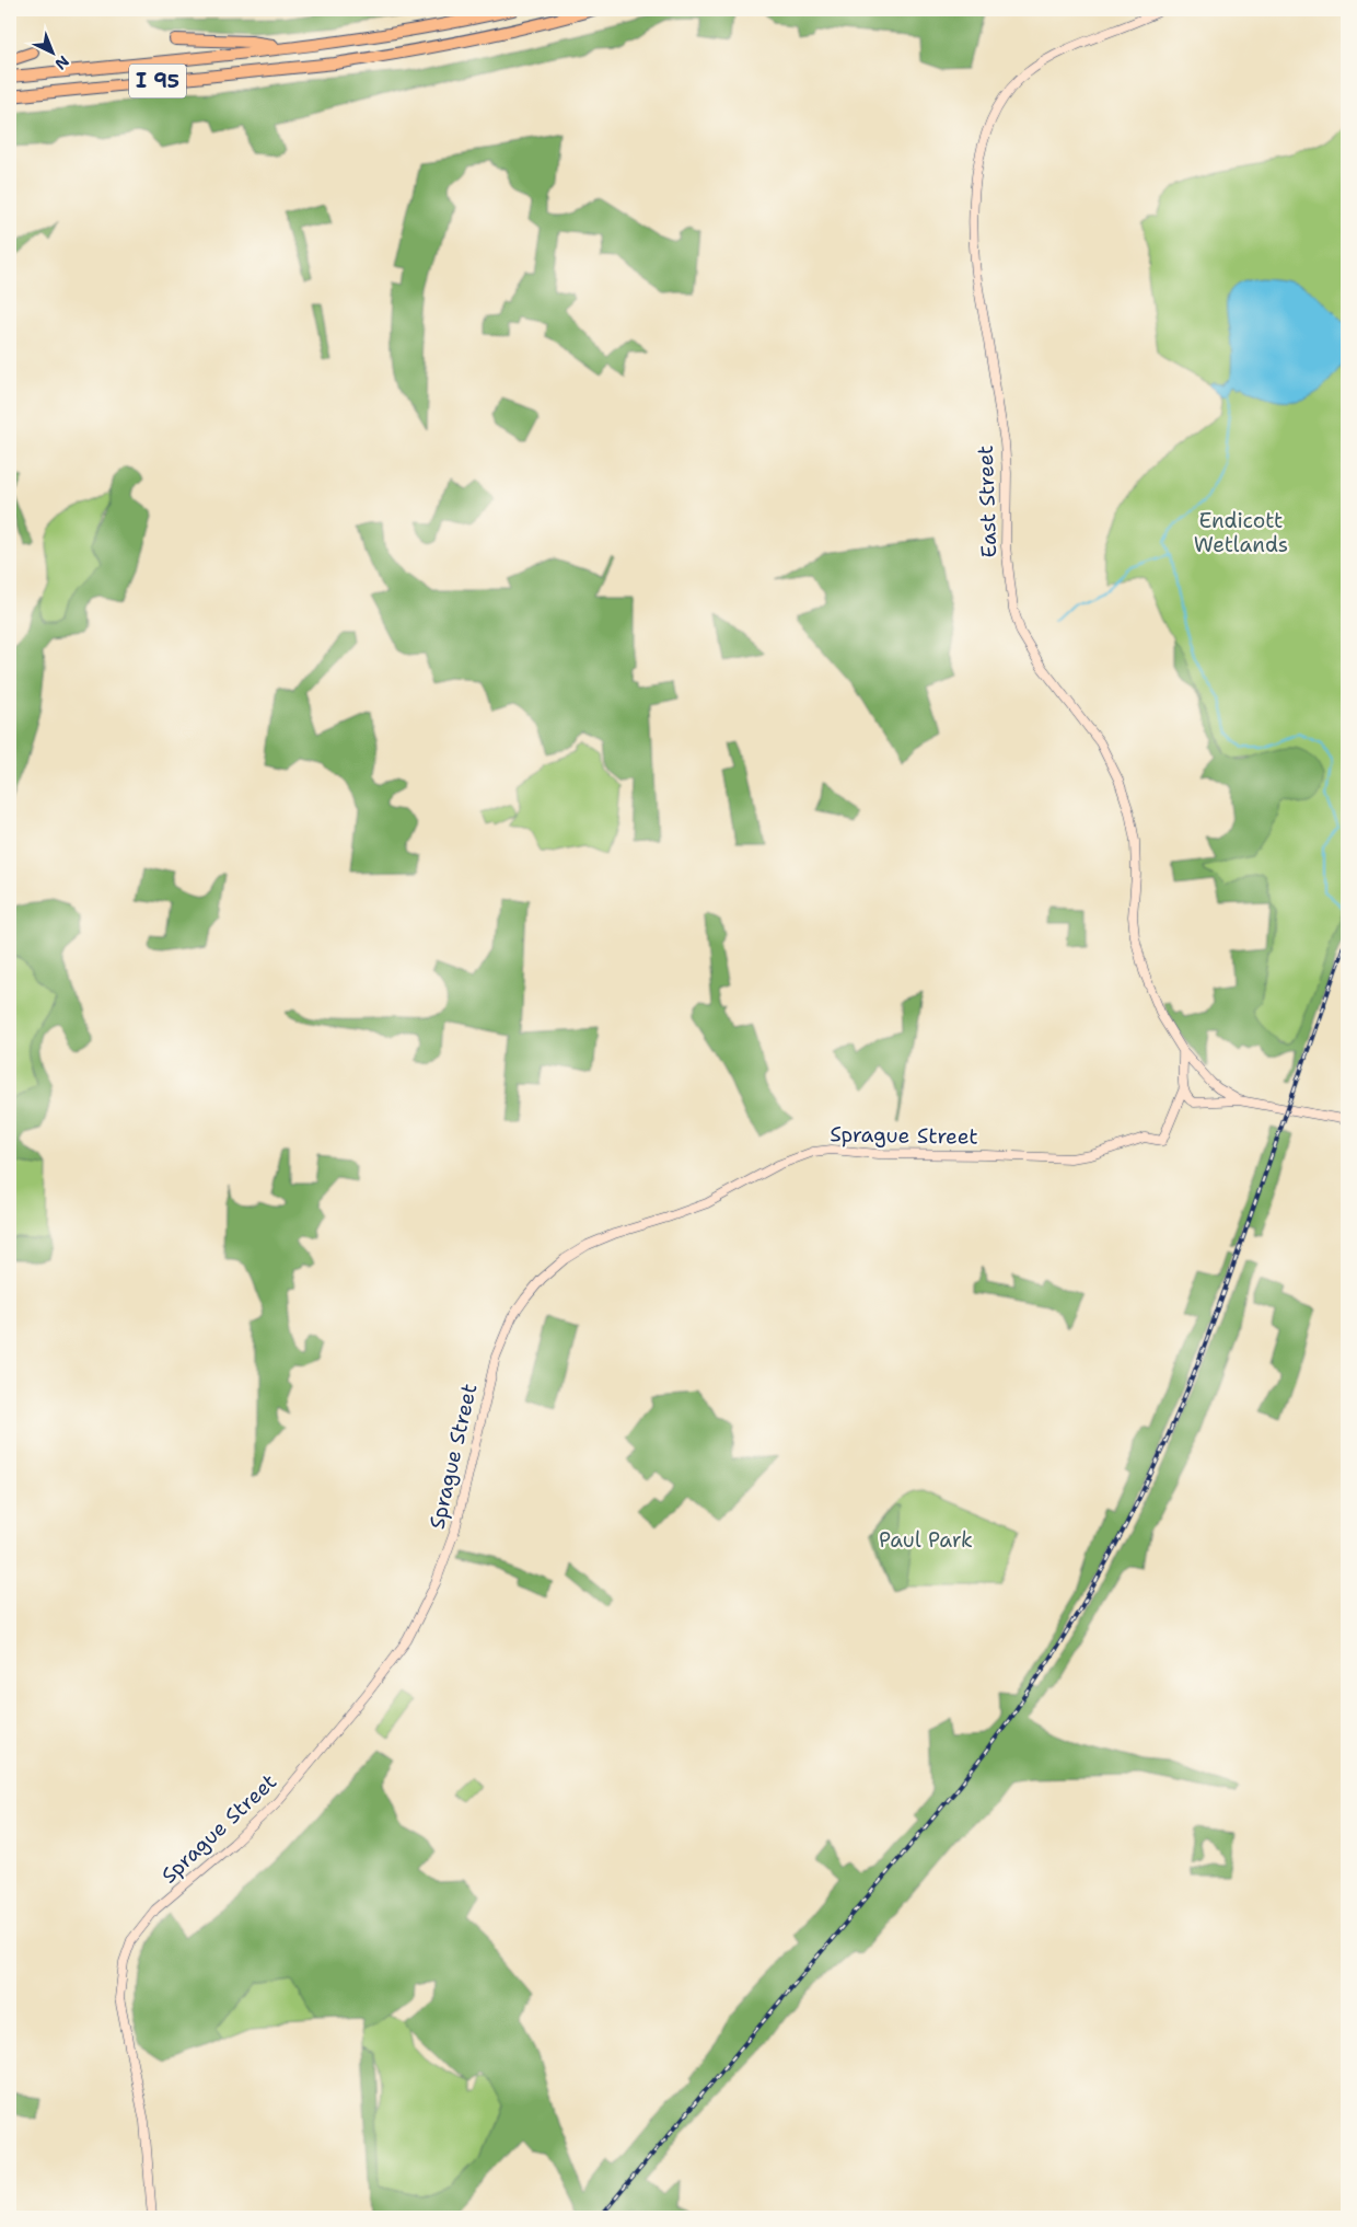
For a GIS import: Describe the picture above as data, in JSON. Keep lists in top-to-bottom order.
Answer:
{
  "streets": {
    "highway": ["I 95"],
    "main road": ["East Street", "Sprague Street"]
  },
  "crossings": [
    ["East Street", "Sprague Street"]
  ],
  "parks": ["Endicott Wetlands", "Paul Park"],
  "north": "bottom right"
}
